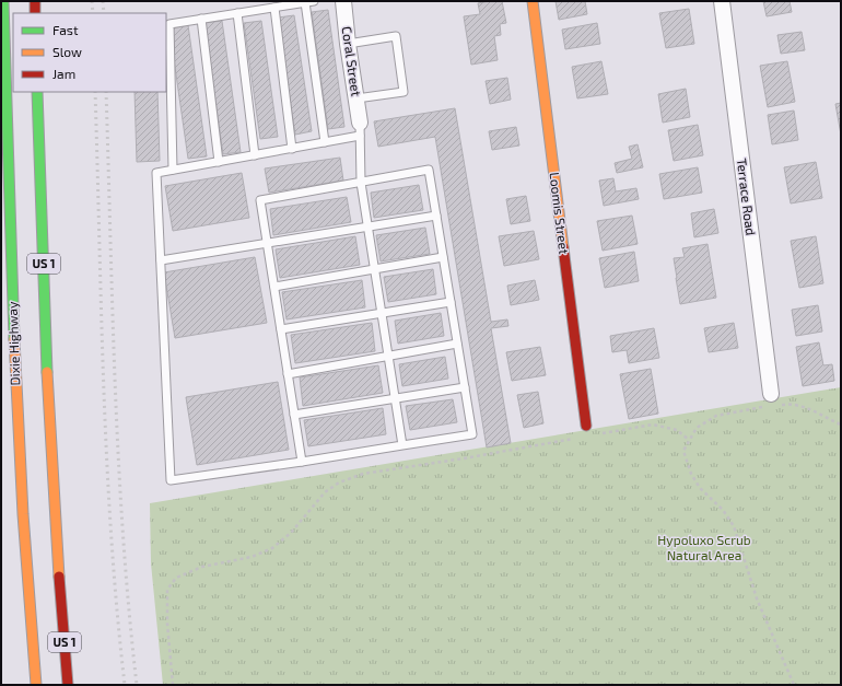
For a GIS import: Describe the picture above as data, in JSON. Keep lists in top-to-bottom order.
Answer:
{
  "streets": {
    "main road": ["Loomis Street", "US 1", "Dixie Highway"],
    "street": ["Coral Street", "Terrace Road"]
  },
  "parks": ["Hypoluxo Scrub Natural Area"],
  "legend": ["Fast", "Slow", "Jam"]
}
